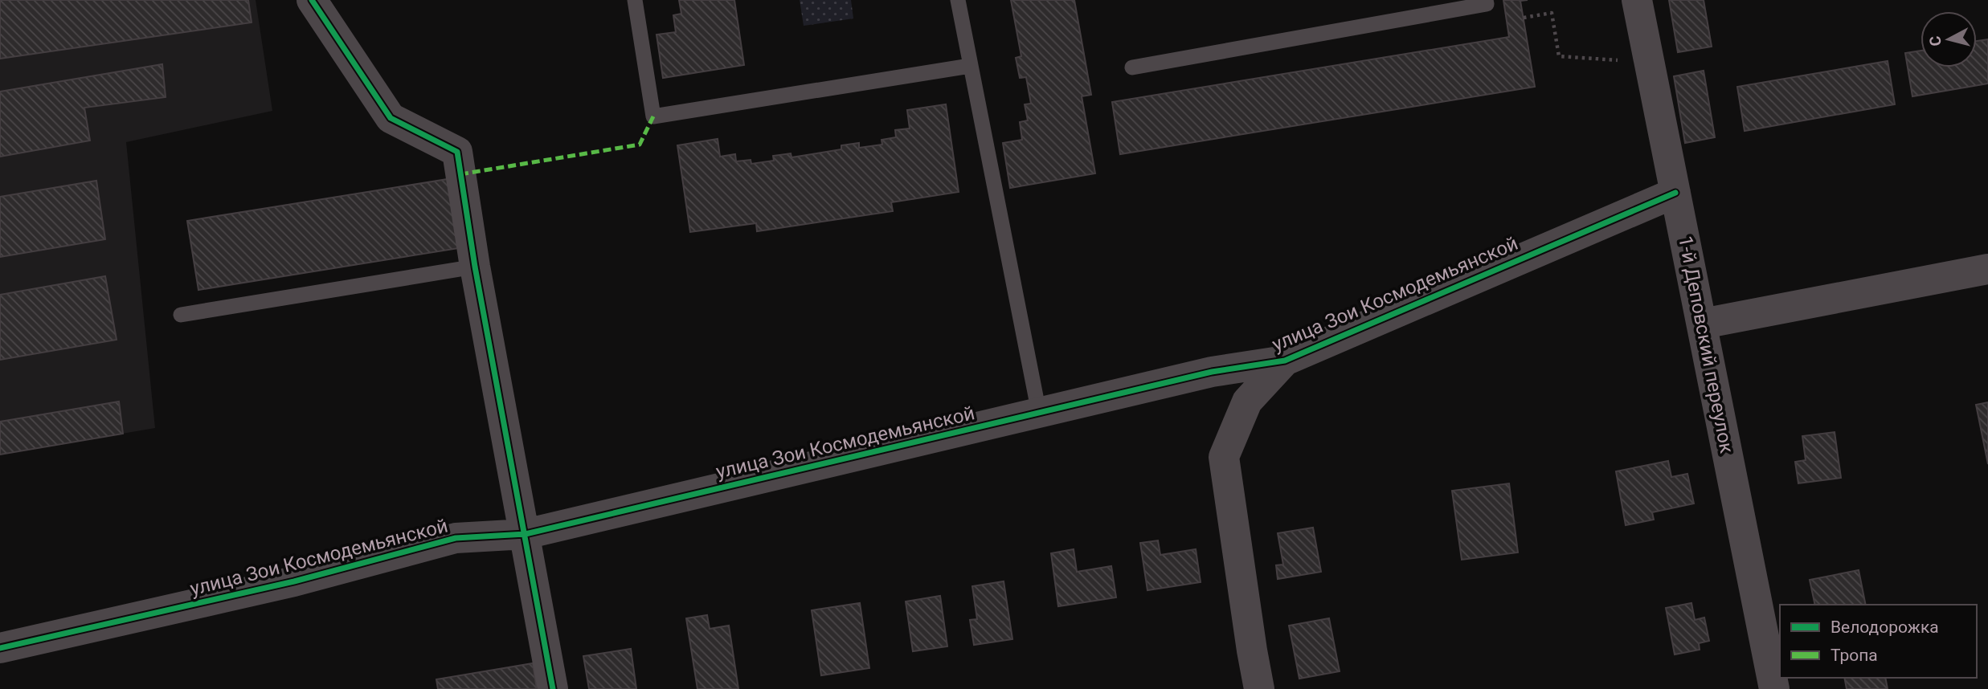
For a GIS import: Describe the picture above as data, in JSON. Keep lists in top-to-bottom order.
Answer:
{
  "streets": {
    "street": ["улица Зои Космодемьянской", "1-й Деповский переулок"]
  },
  "crossings": [
    ["улица Зои Космодемьянской", "1-й Деповский переулок"]
  ],
  "legend": ["Велодорожка", "Тропа"],
  "north": "left"
}
